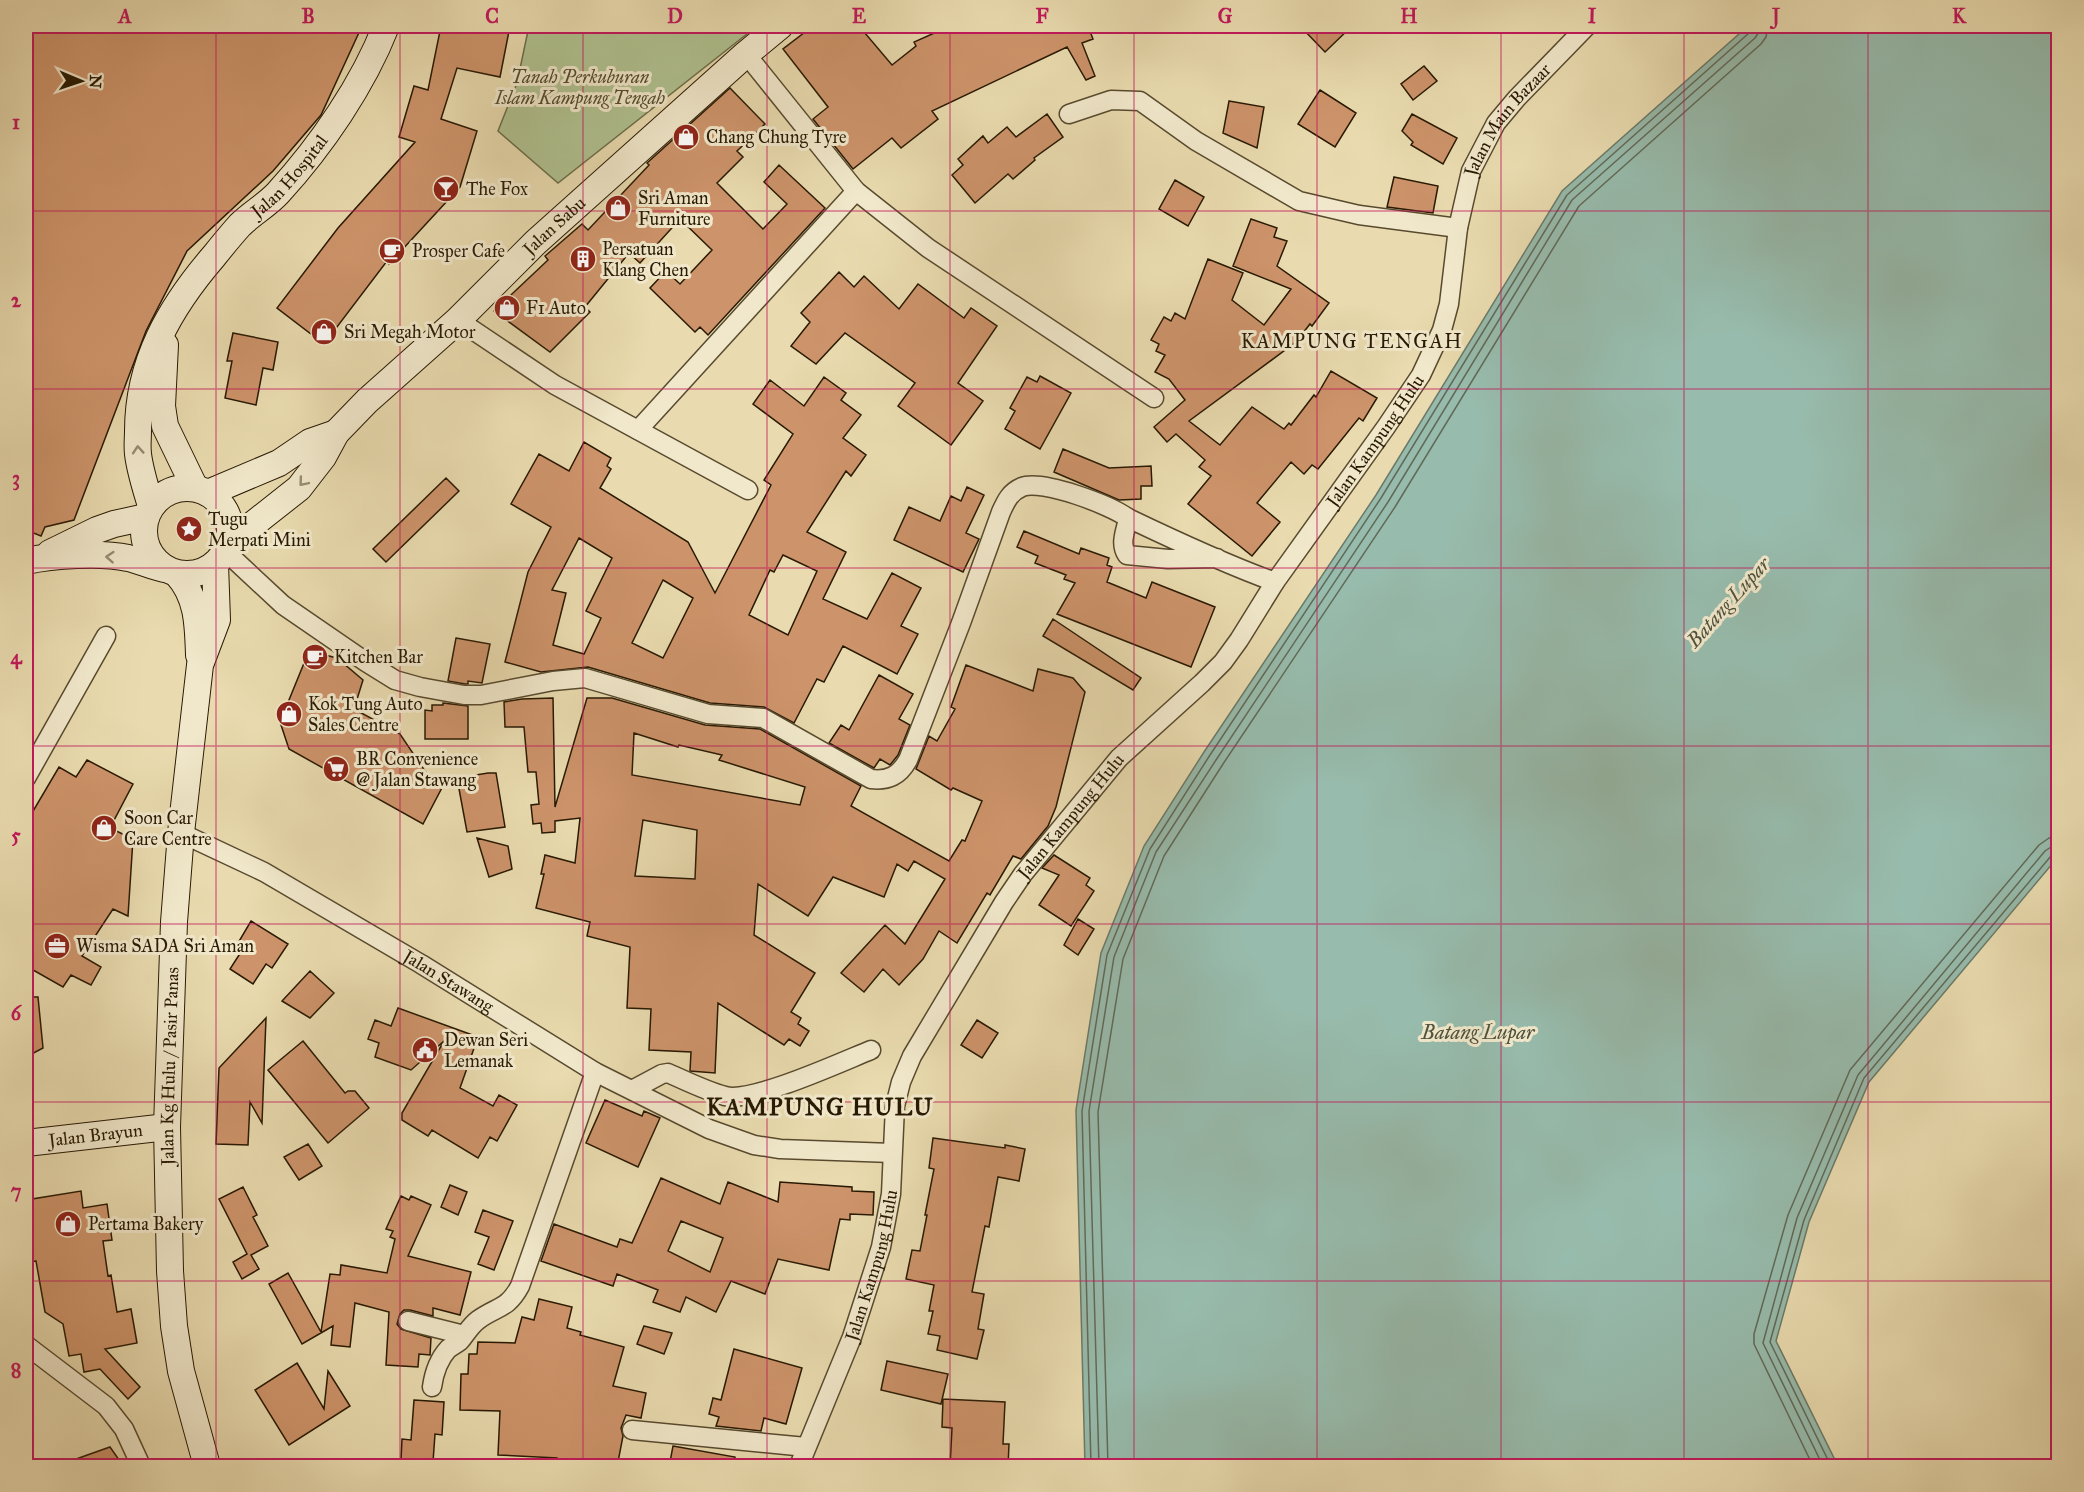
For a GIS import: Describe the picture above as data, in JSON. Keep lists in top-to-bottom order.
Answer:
{
  "streets": {
    "main road": [
      "Jalan Hospital",
      "Jalan Sabu",
      "Jalan Kg Hulu / Pasir Panas",
      "Jalan Brayun"
    ],
    "street": ["Jalan Main Bazaar", "Jalan Kampung Hulu", "Jalan Stawang"]
  },
  "crossings": [
    ["Jalan Main Bazaar", "Jalan Kampung Hulu"],
    ["Jalan Kampung Hulu", "Jalan Stawang"],
    ["Jalan Stawang", "Jalan Kg Hulu / Pasir Panas"],
    ["Jalan Kg Hulu / Pasir Panas", "Jalan Brayun"]
  ],
  "districts": ["KAMPUNG TENGAH", "KAMPUNG HULU"],
  "water": ["Batang Lupar"],
  "parks": ["Tanah Perkuburan Islam Kampung Tengah"],
  "places": {
    "shop": [
      "Chang Chung Tyre",
      "Sri Aman Furniture",
      "F1 Auto",
      "Sri Megah Motor",
      "Kok Tung Auto Sales Centre",
      "Soon Car Care Centre",
      "Pertama Bakery"
    ],
    "bar": ["The Fox"],
    "cafe": ["Prosper Cafe", "Kitchen Bar"],
    "building": ["Persatuan Klang Chen"],
    "place": ["Tugu Merpati Mini"],
    "supermarket": ["BR Convenience @ Jalan Stawang"],
    "office": ["Wisma SADA Sri Aman"],
    "public building": ["Dewan Seri Lemanak"]
  },
  "north": "right",
  "grid": {
    "columns": [
      "A",
      "B",
      "C",
      "D",
      "E",
      "F",
      "G",
      "H",
      "I",
      "J",
      "K"
    ],
    "rows": [
      "1",
      "2",
      "3",
      "4",
      "5",
      "6",
      "7",
      "8"
    ]
  }
}
